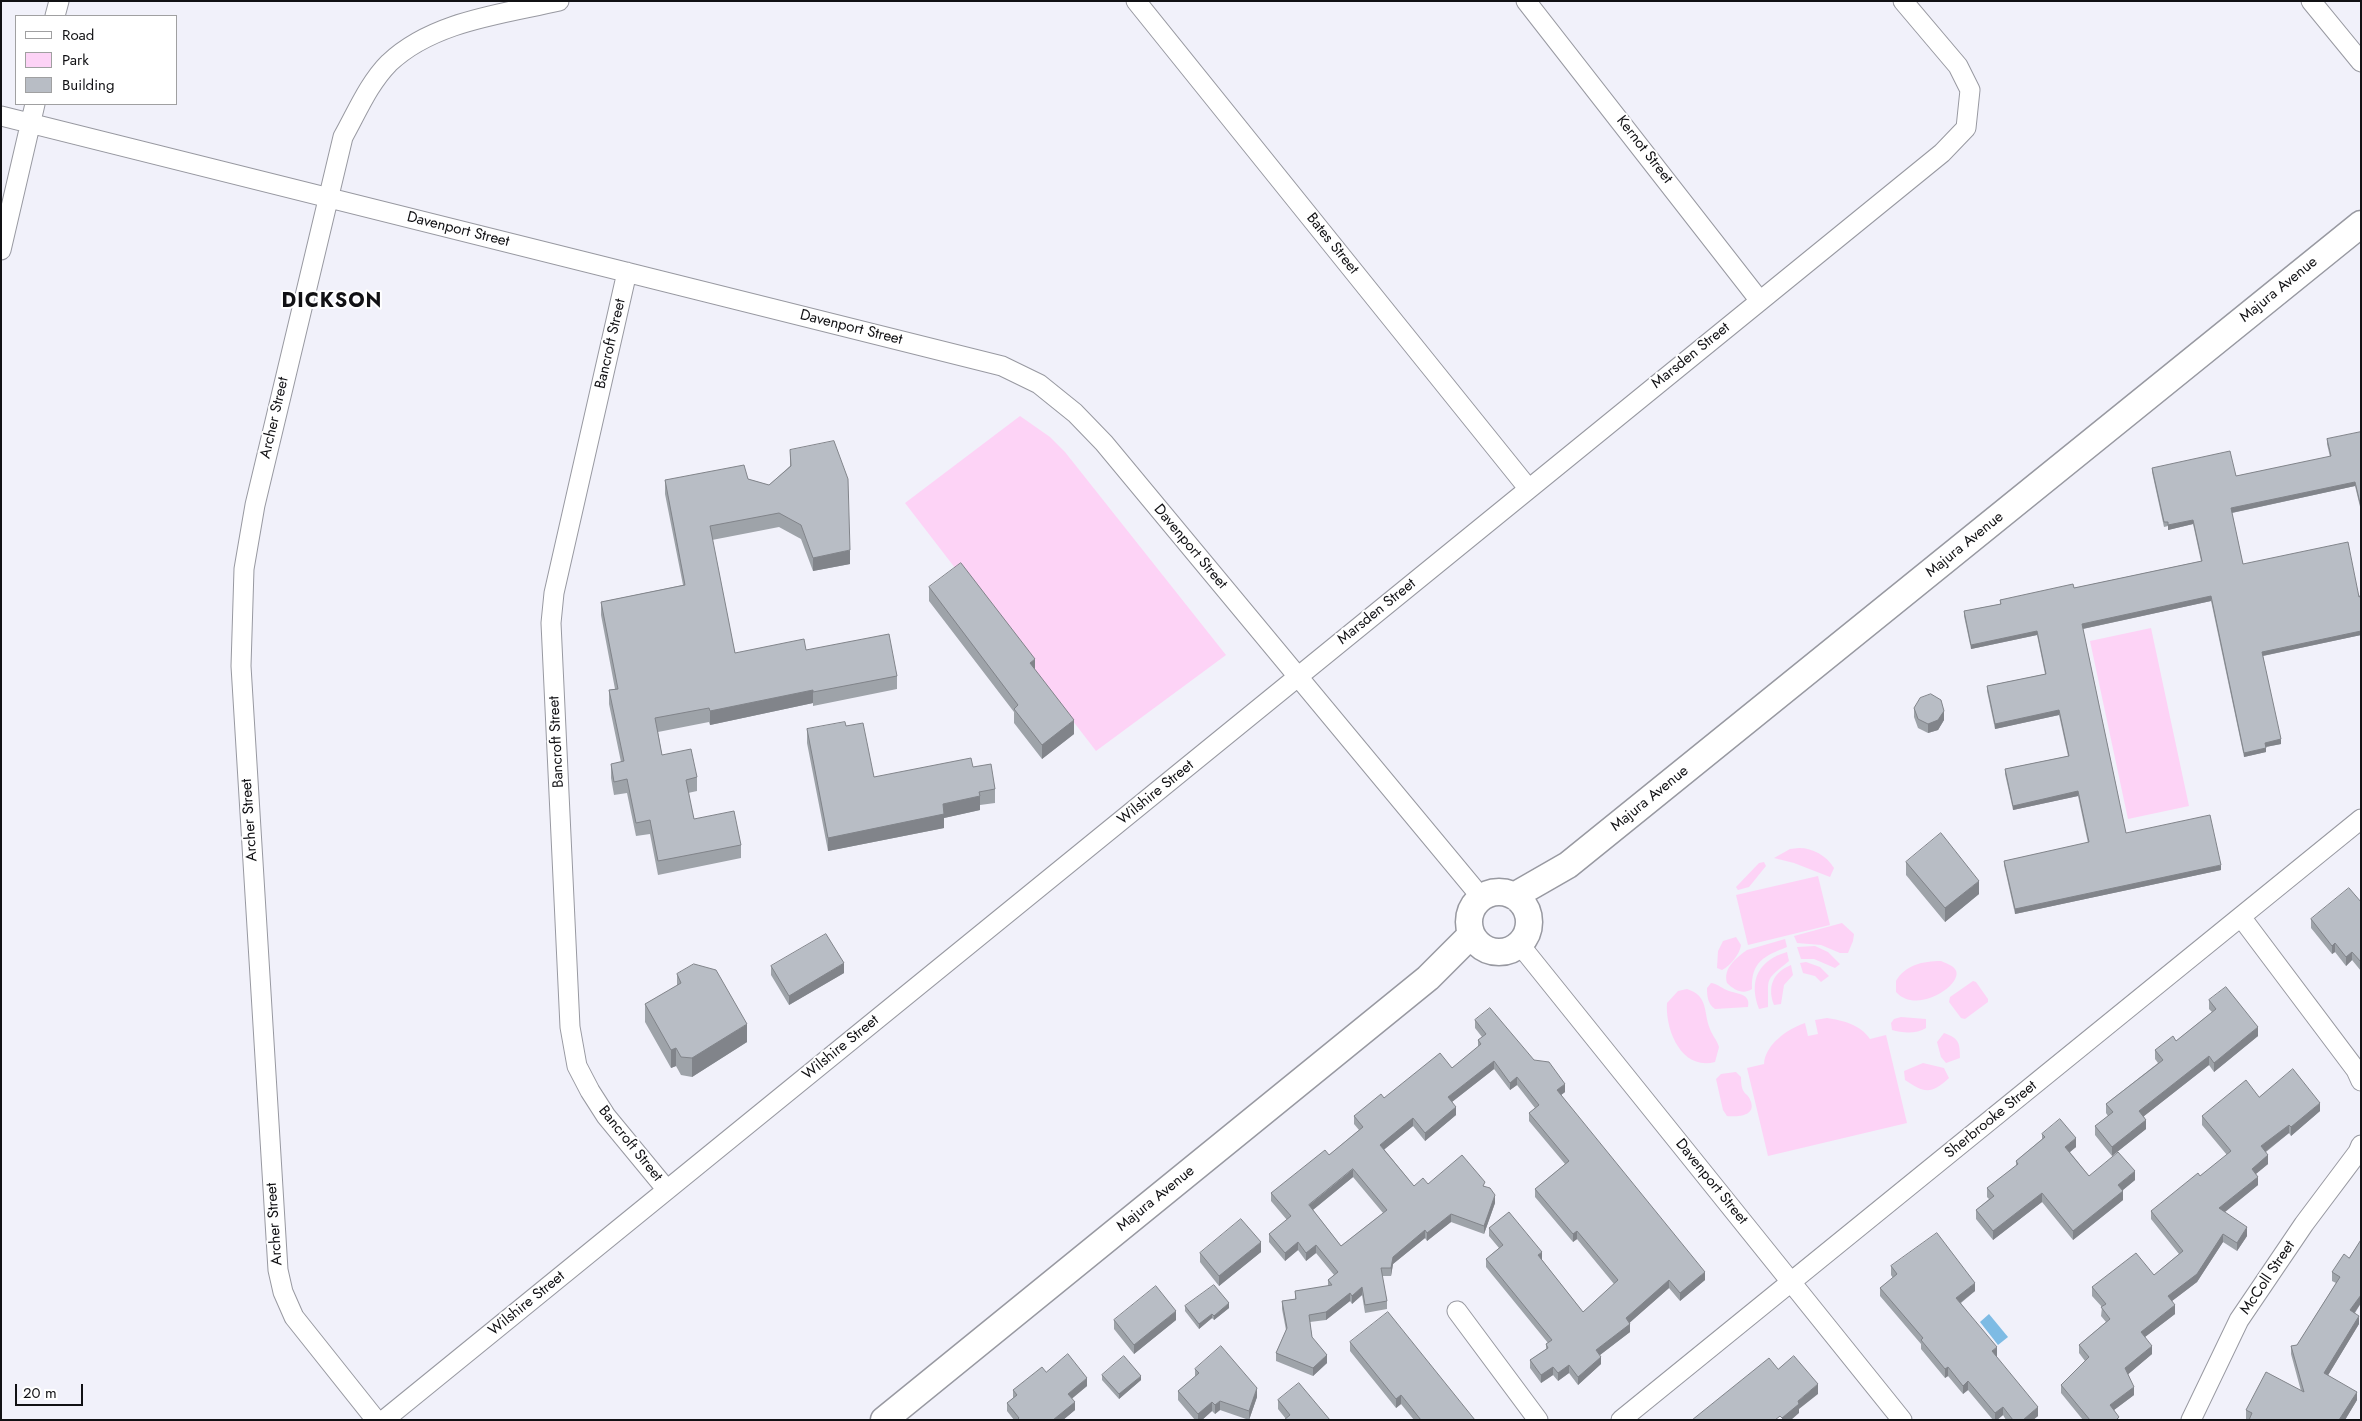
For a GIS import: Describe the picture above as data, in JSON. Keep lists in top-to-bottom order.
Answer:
{
  "streets": {
    "main road": ["Majura Avenue"],
    "street": [
      "Kernot Street",
      "Davenport Street",
      "Bates Street",
      "Bancroft Street",
      "Marsden Street",
      "Archer Street",
      "Wilshire Street",
      "Sherbrooke Street",
      "McColl Street"
    ]
  },
  "crossings": [
    ["Kernot Street", "Marsden Street"],
    ["Davenport Street", "Majura Avenue"],
    ["Davenport Street", "Bancroft Street"],
    ["Davenport Street", "Marsden Street"],
    ["Davenport Street", "Archer Street"],
    ["Davenport Street", "Wilshire Street"],
    ["Davenport Street", "Sherbrooke Street"],
    ["Bates Street", "Marsden Street"],
    ["Bancroft Street", "Wilshire Street"],
    ["Marsden Street", "Wilshire Street"]
  ],
  "districts": ["DICKSON"],
  "legend": ["Road", "Park", "Building"],
  "scale_bar": "20 m"
}
